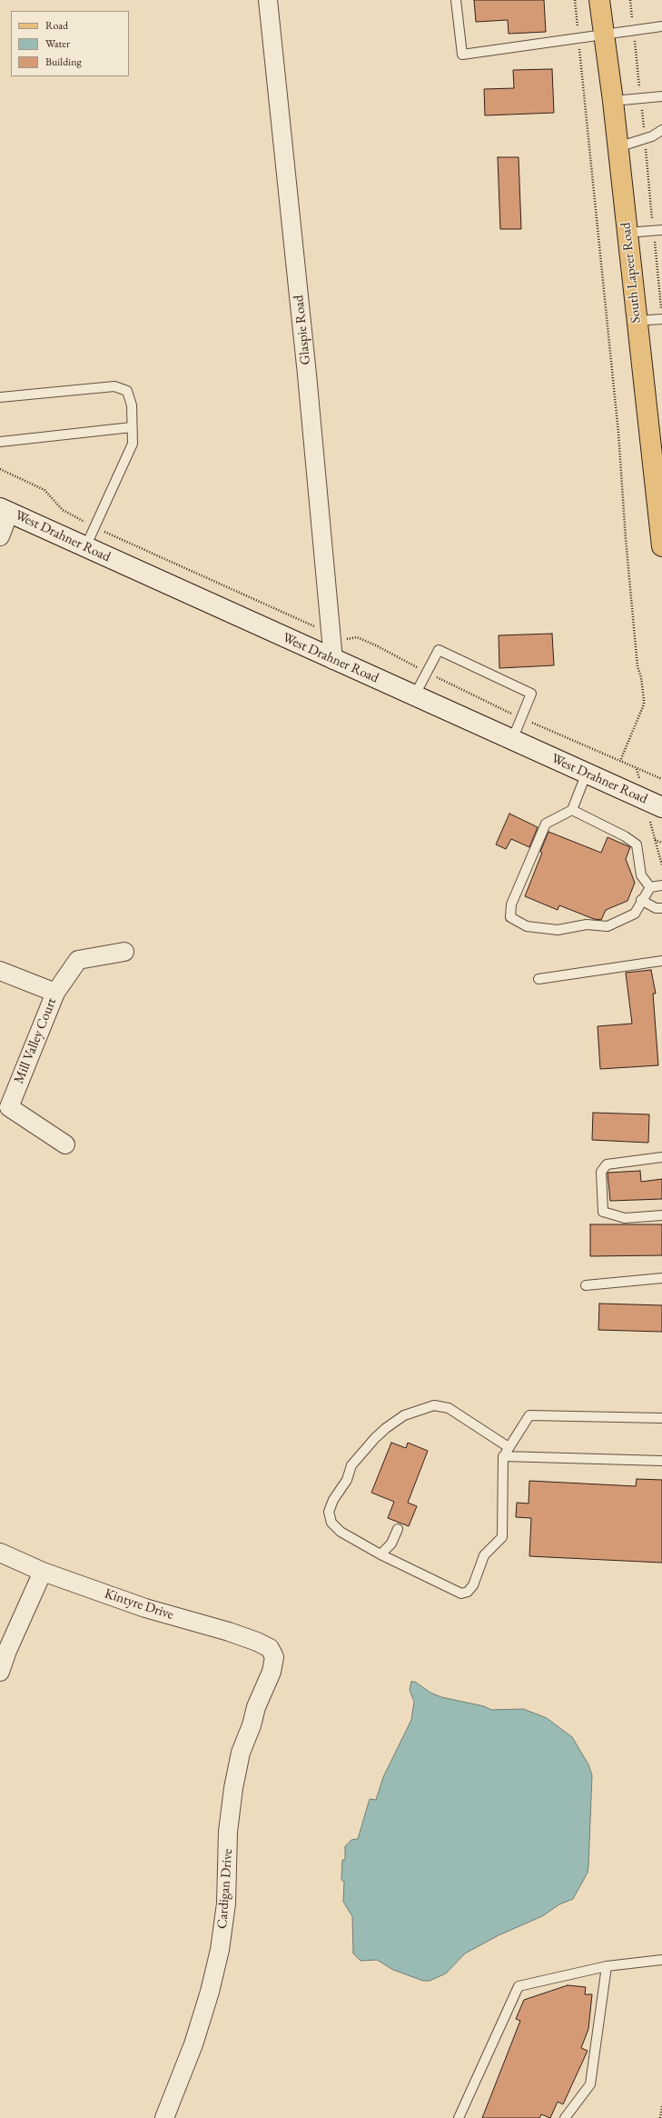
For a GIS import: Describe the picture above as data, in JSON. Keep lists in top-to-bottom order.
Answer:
{
  "streets": {
    "main road": ["South Lapeer Road"],
    "street": [
      "Glaspie Road",
      "West Drahner Road",
      "Mill Valley Court",
      "Kintyre Drive",
      "Cardigan Drive"
    ]
  },
  "crossings": [
    ["Glaspie Road", "West Drahner Road"],
    ["Kintyre Drive", "Cardigan Drive"]
  ],
  "legend": ["Road", "Water", "Building"]
}
